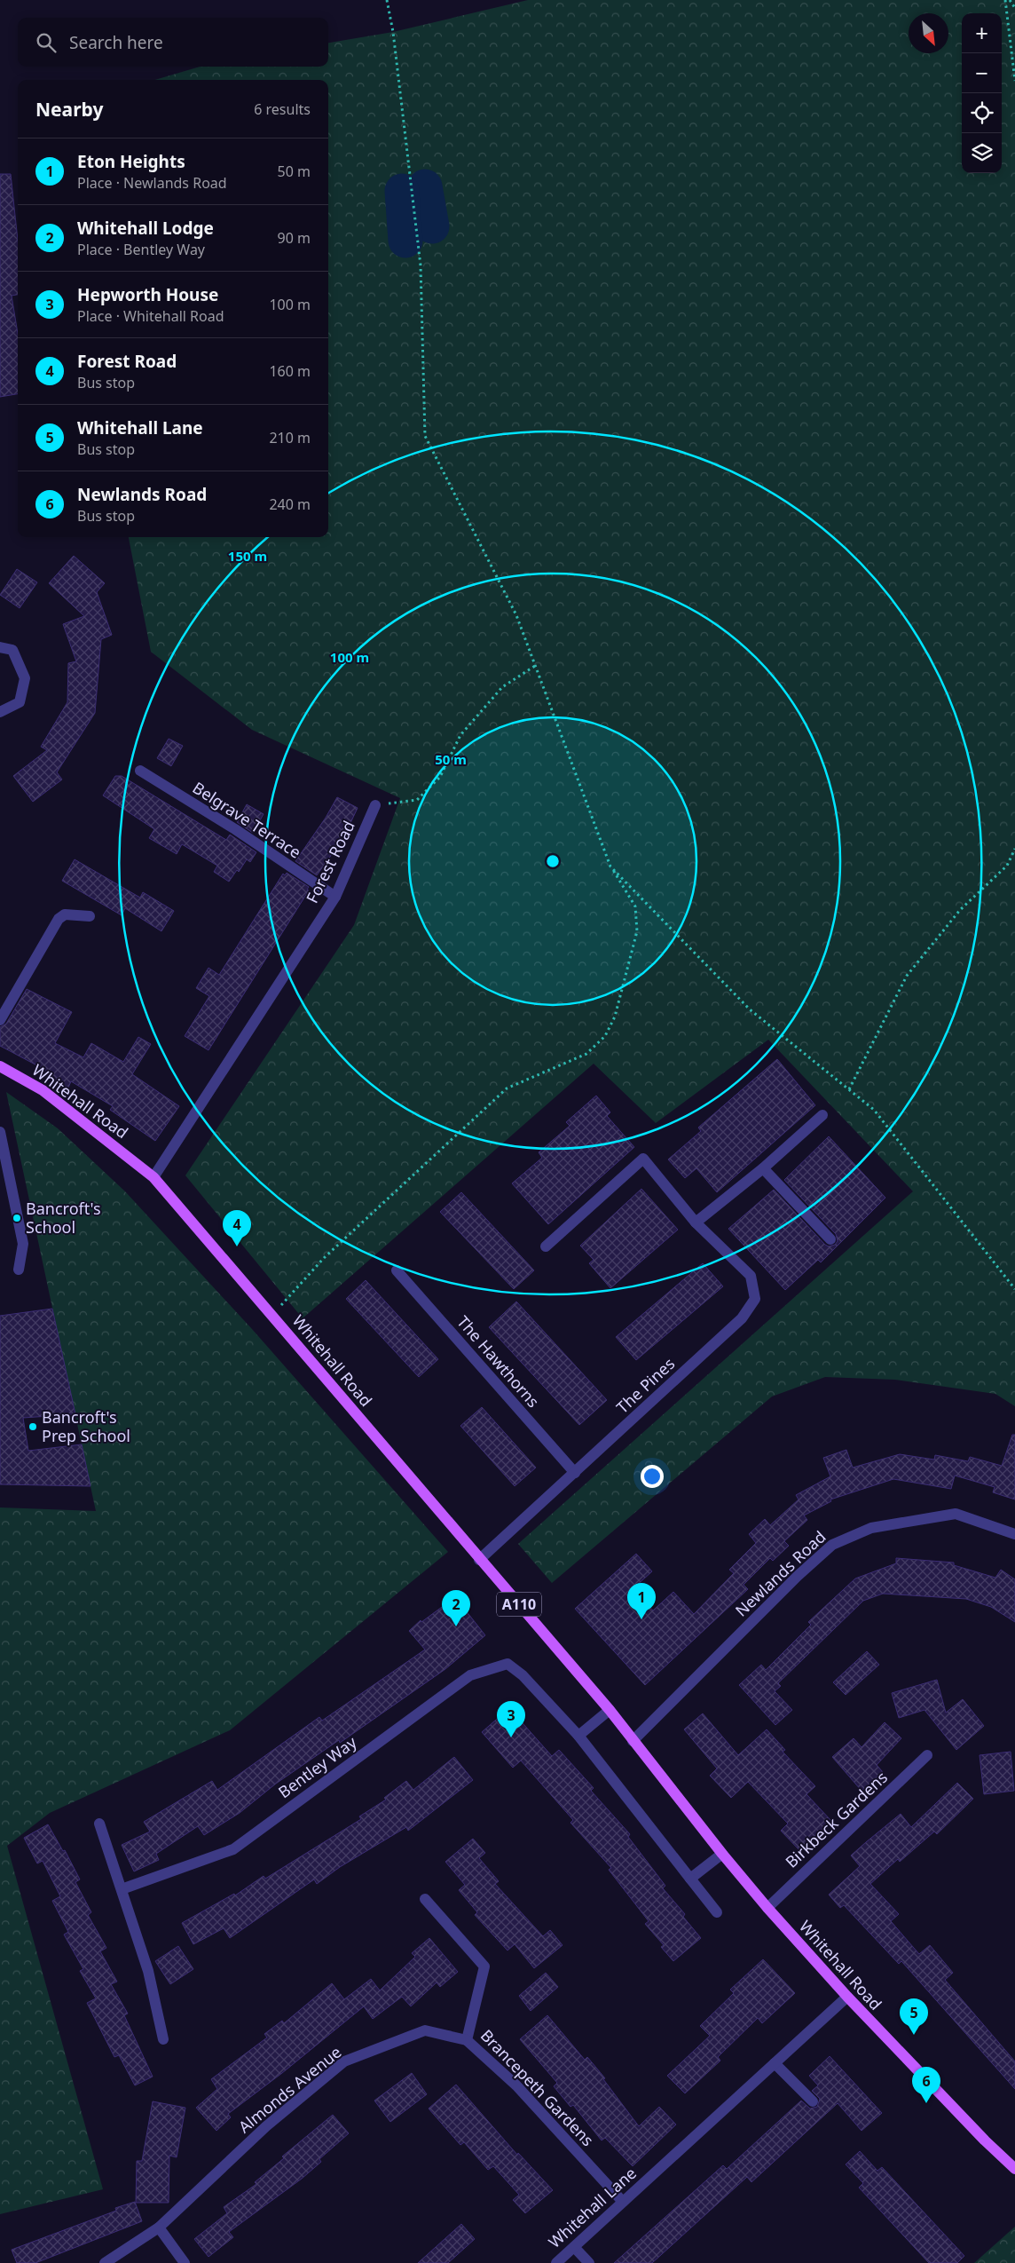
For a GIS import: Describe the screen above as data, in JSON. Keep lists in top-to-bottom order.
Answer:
{
  "streets": {
    "main road": ["Whitehall Road", "A110"],
    "street": [
      "Belgrave Terrace",
      "Forest Road",
      "The Hawthorns",
      "The Pines",
      "Newlands Road",
      "Bentley Way",
      "Birkbeck Gardens",
      "Brancepeth Gardens",
      "Almonds Avenue",
      "Whitehall Lane"
    ]
  },
  "crossings": [
    ["Belgrave Terrace", "Forest Road"],
    ["Forest Road", "Whitehall Road"],
    ["Whitehall Road", "The Pines"],
    ["Whitehall Road", "Newlands Road"],
    ["Whitehall Road", "Birkbeck Gardens"],
    ["Whitehall Road", "Whitehall Lane"],
    ["The Hawthorns", "The Pines"],
    ["Brancepeth Gardens", "Almonds Avenue"],
    ["Brancepeth Gardens", "Whitehall Lane"]
  ],
  "places": ["Bancroft's School", "Bancroft's Prep School"],
  "north": "bottom right",
  "page": {
    "map_buttons": ["+", "−"],
    "search": "Search here",
    "heading": ["Nearby", "6 results"],
    "list": [
      {
        "mark": "1",
        "name": "Eton Heights",
        "note": "Place · Newlands Road",
        "value": "50 m"
      },
      {
        "mark": "2",
        "name": "Whitehall Lodge",
        "note": "Place · Bentley Way",
        "value": "90 m"
      },
      {
        "mark": "3",
        "name": "Hepworth House",
        "note": "Place · Whitehall Road",
        "value": "100 m"
      },
      {
        "mark": "4",
        "name": "Forest Road",
        "note": "Bus stop",
        "value": "160 m"
      },
      {
        "mark": "5",
        "name": "Whitehall Lane",
        "note": "Bus stop",
        "value": "210 m"
      },
      {
        "mark": "6",
        "name": "Newlands Road",
        "note": "Bus stop",
        "value": "240 m"
      }
    ],
    "pins": [
      "4",
      "1",
      "2",
      "3",
      "5",
      "6"
    ]
  },
  "rings": ["150 m", "100 m", "50 m"]
}
